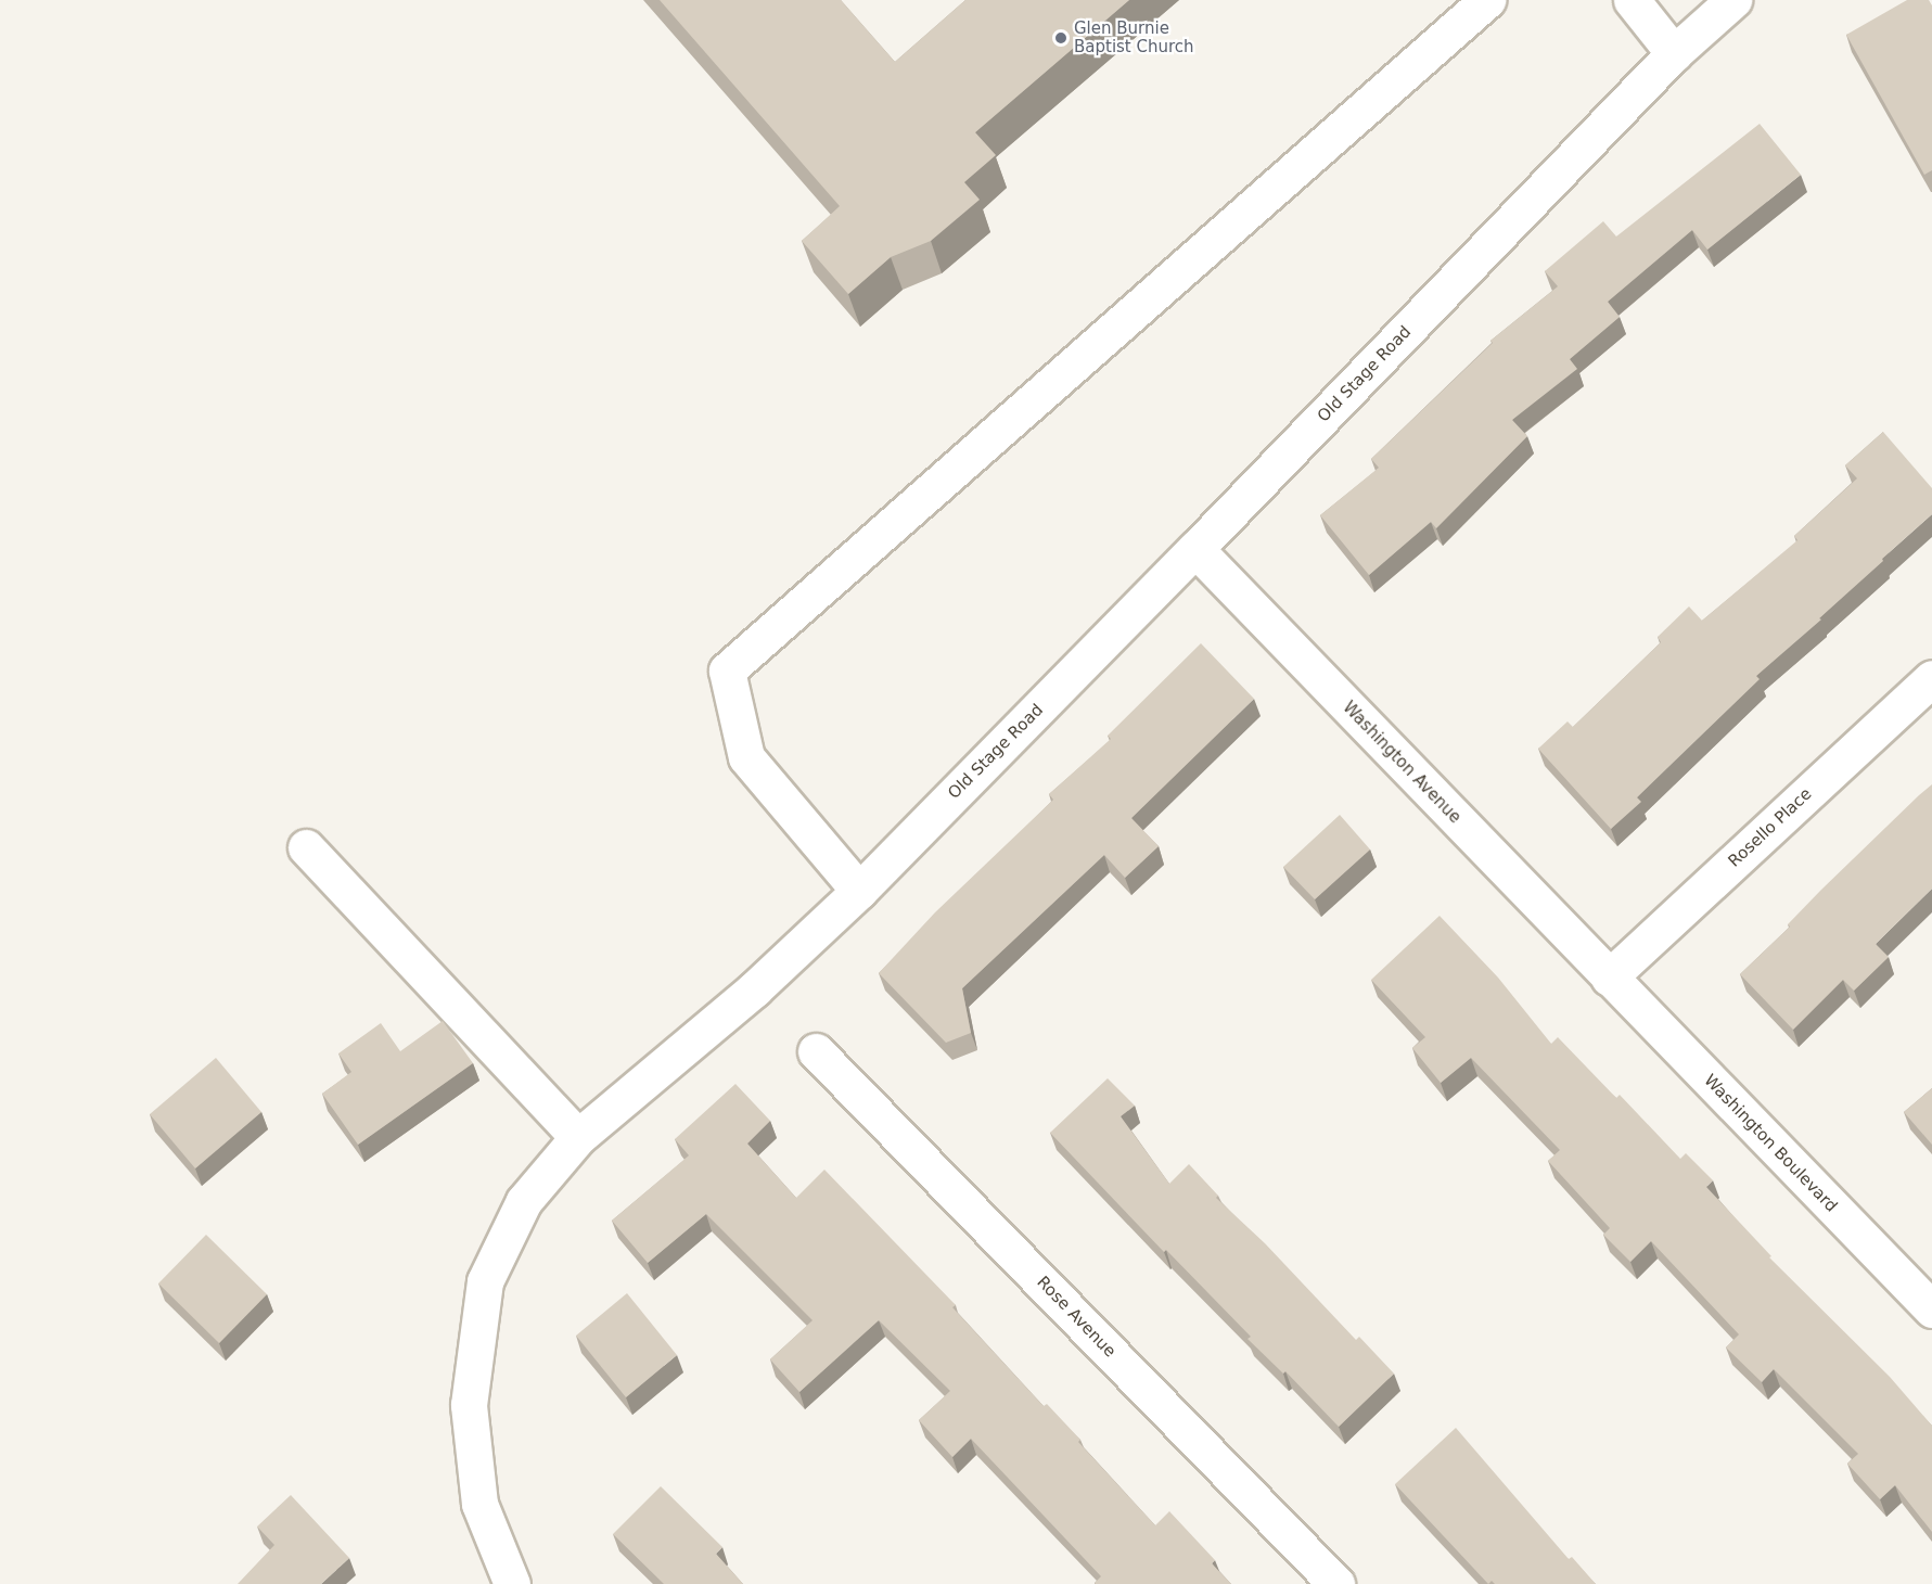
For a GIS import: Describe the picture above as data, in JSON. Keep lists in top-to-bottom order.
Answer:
{
  "streets": {
    "street": [
      "Old Stage Road",
      "Washington Avenue",
      "Rosello Place",
      "Washington Boulevard",
      "Rose Avenue"
    ]
  },
  "crossings": [
    ["Old Stage Road", "Washington Avenue"],
    ["Washington Avenue", "Rosello Place"],
    ["Washington Avenue", "Washington Boulevard"],
    ["Rosello Place", "Washington Boulevard"]
  ],
  "places": ["Glen Burnie Baptist Church"]
}
